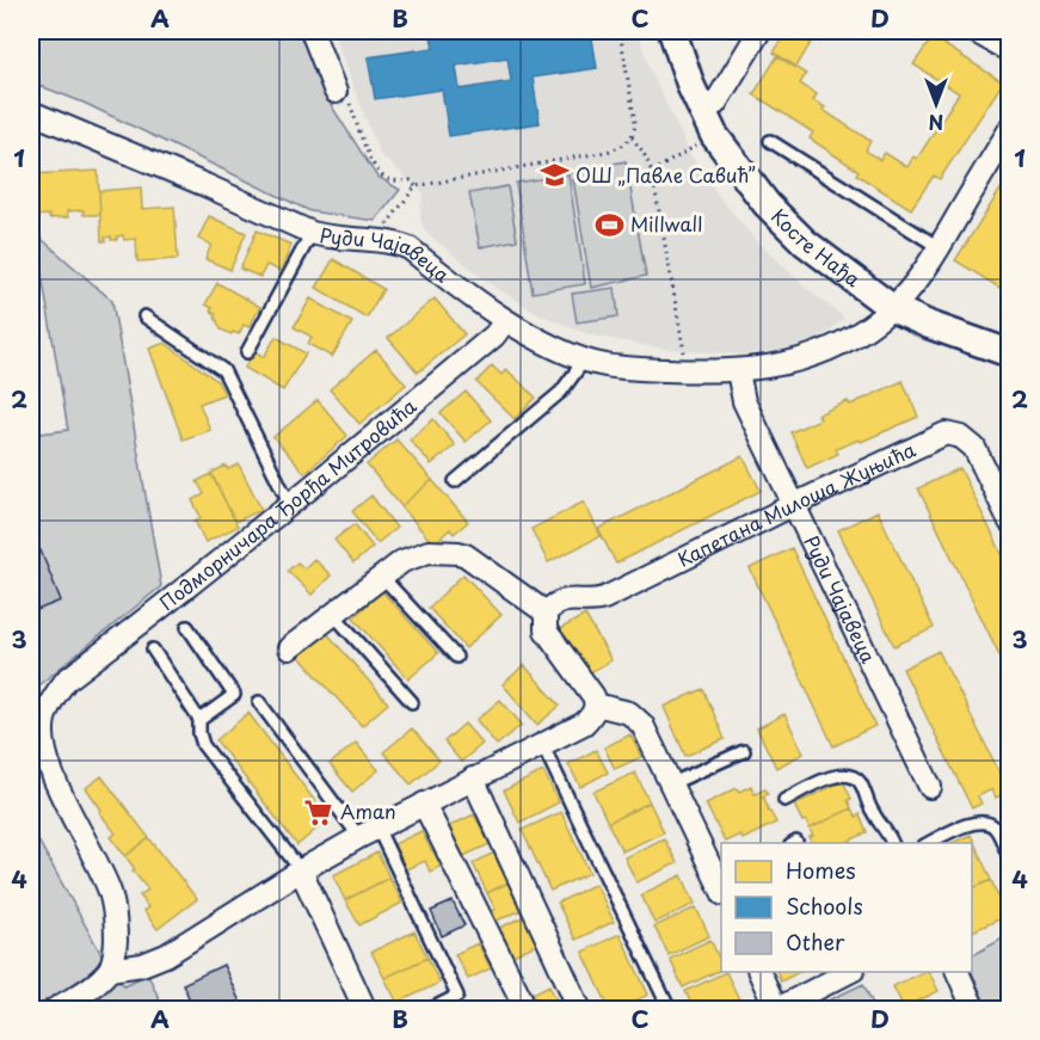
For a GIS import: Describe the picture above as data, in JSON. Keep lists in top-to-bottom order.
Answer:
{
  "streets": {
    "street": [
      "Косте Нађа",
      "Руди Чајавеца",
      "Подморничара Ђорђа Митровића",
      "Капетана Милоша Жуњића"
    ]
  },
  "crossings": [
    ["Косте Нађа", "Руди Чајавеца"],
    ["Руди Чајавеца", "Подморничара Ђорђа Митровића"],
    ["Руди Чајавеца", "Капетана Милоша Жуњића"]
  ],
  "places": {
    "school or university": ["ОШ „Павле Савић”"],
    "sports": ["Millwall"],
    "supermarket": ["Aman"]
  },
  "legend": ["Homes", "Schools", "Other"],
  "north": "bottom",
  "grid": {
    "columns": [
      "A",
      "B",
      "C",
      "D"
    ],
    "rows": [
      "1",
      "2",
      "3",
      "4"
    ]
  }
}
